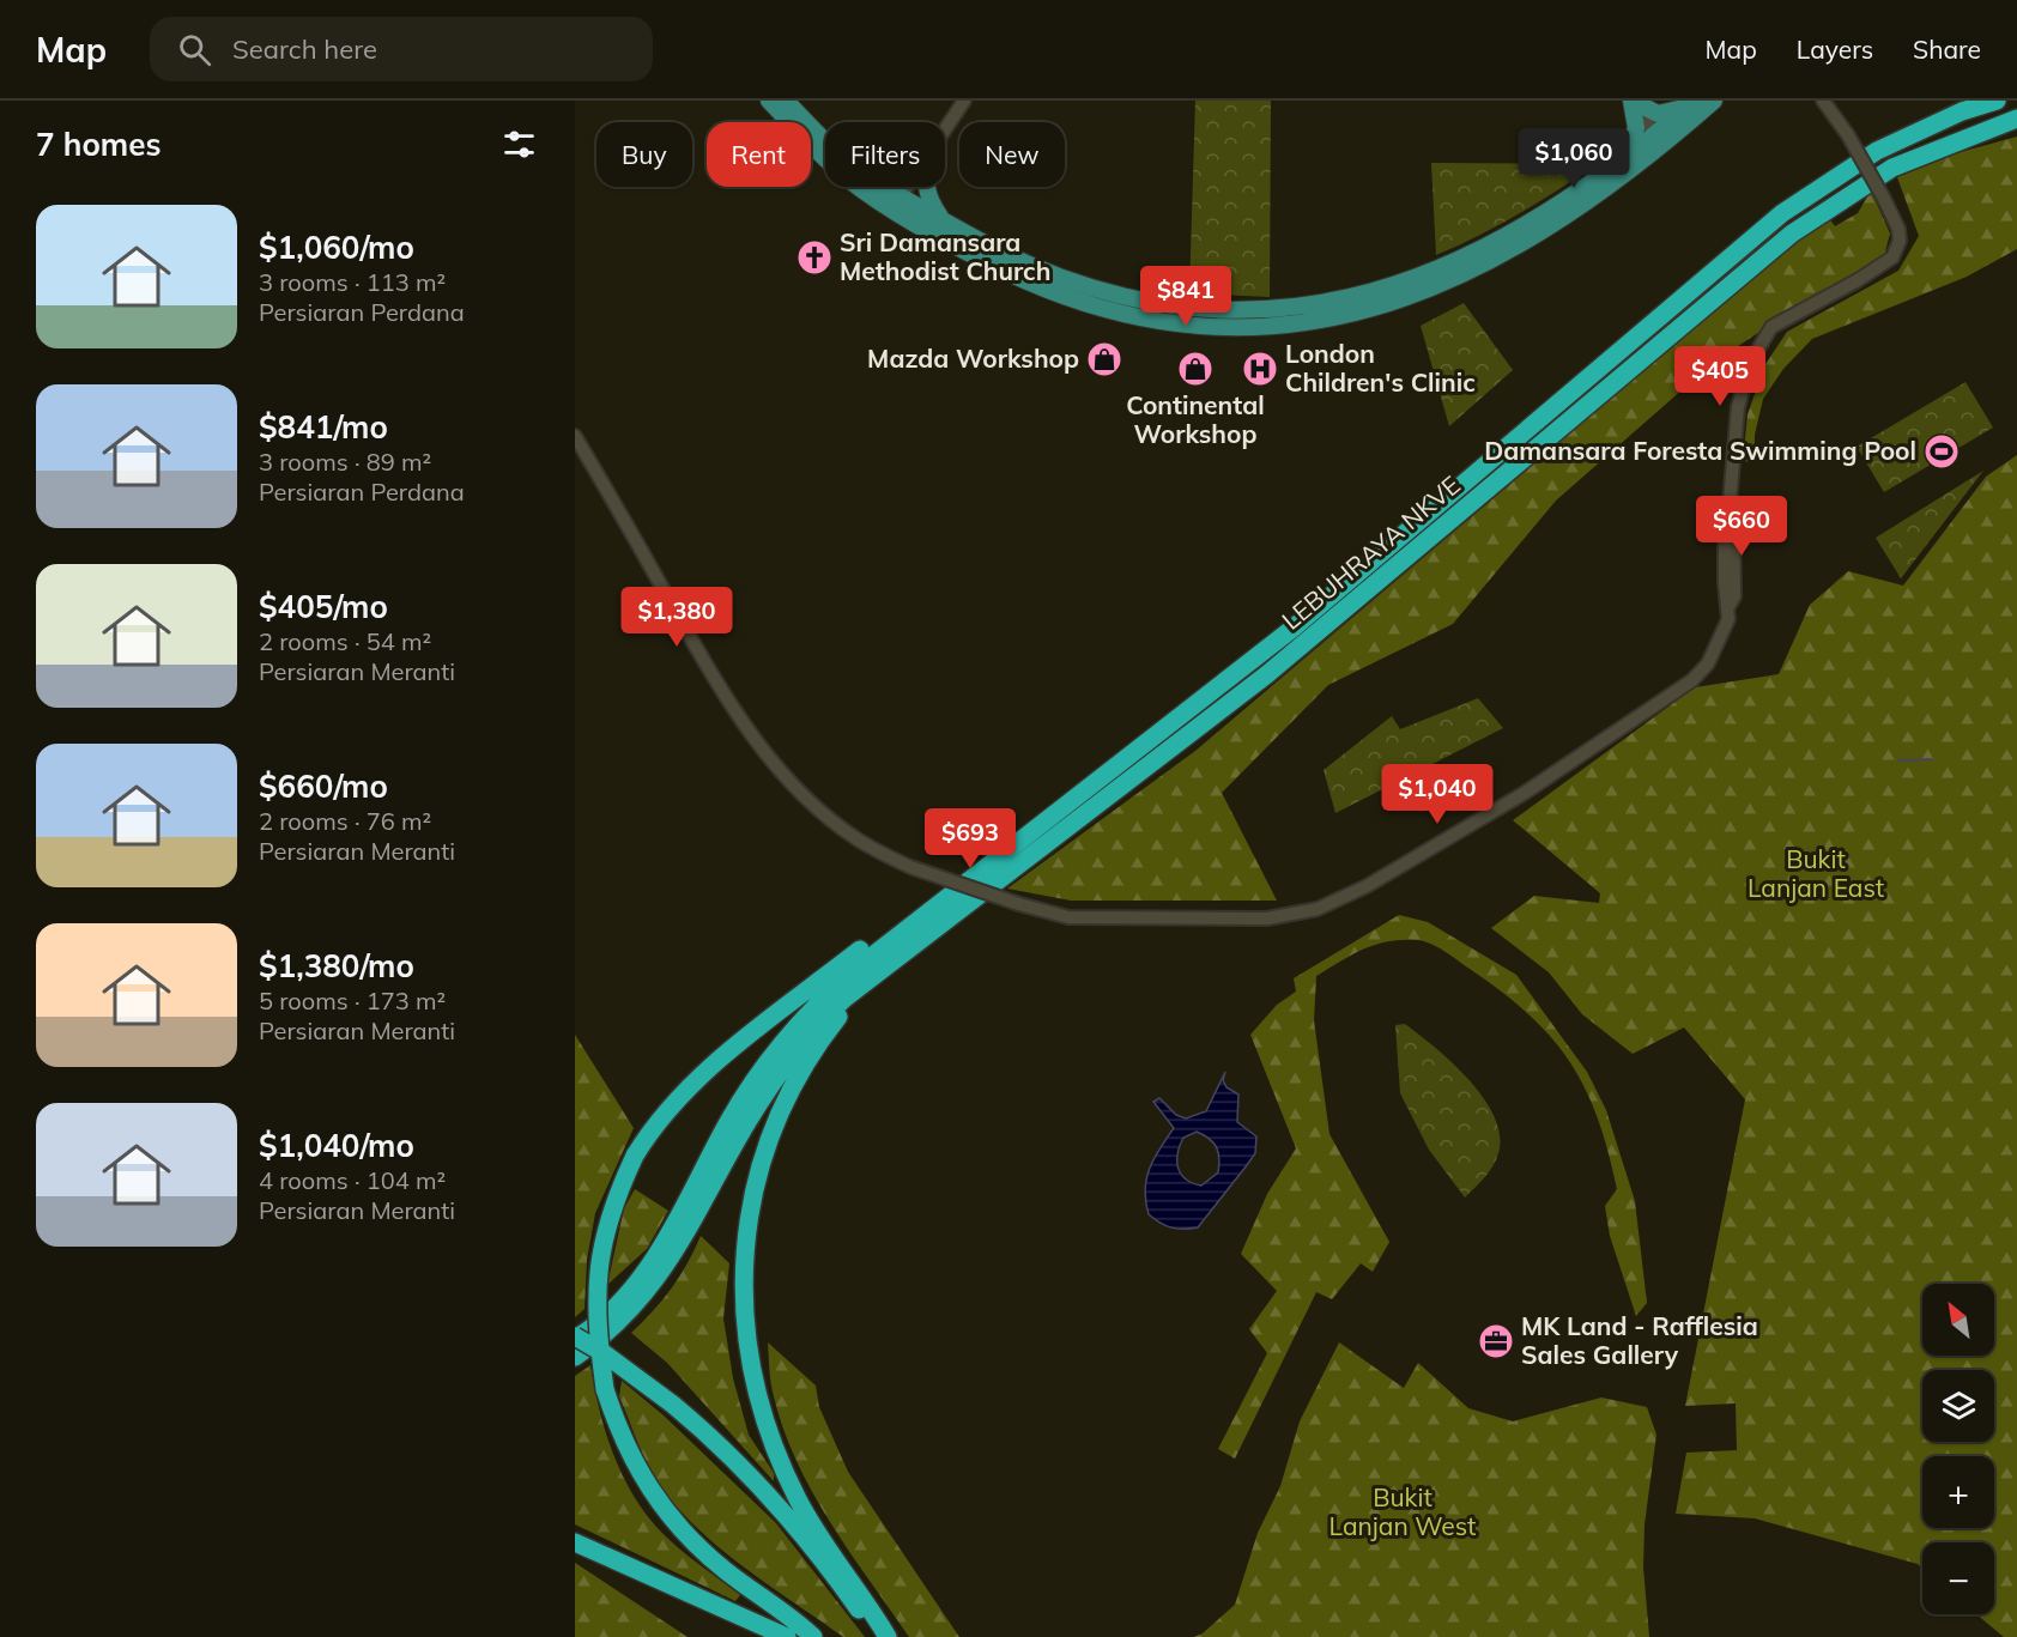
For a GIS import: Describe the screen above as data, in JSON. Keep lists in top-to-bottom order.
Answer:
{
  "streets": {
    "highway": ["LEBUHRAYA NKVE"]
  },
  "parks": ["Bukit Lanjan East", "Bukit Lanjan West"],
  "places": {
    "church": ["Sri Damansara Methodist Church"],
    "shop": ["Mazda Workshop", "Continental Workshop"],
    "hospital": ["London Children's Clinic"],
    "sports": ["Damansara Foresta Swimming Pool"],
    "office": ["MK Land - Rafflesia Sales Gallery"]
  },
  "north": "top left",
  "page": {
    "header": "Map",
    "search": "Search here",
    "nav": ["Map", "Layers", "Share"],
    "heading": "7 homes",
    "chip": [
      "Buy",
      "Rent",
      "Filters",
      "New"
    ],
    "price": [
      "$1,060",
      "$841",
      "$405",
      "$660",
      "$1,380",
      "$1,040",
      "$693"
    ],
    "list": [
      {
        "name": "$1,060/mo",
        "note": "3 rooms · 113 m² · Persiaran Perdana"
      },
      {
        "name": "$841/mo",
        "note": "3 rooms · 89 m² · Persiaran Perdana"
      },
      {
        "name": "$405/mo",
        "note": "2 rooms · 54 m² · Persiaran Meranti"
      },
      {
        "name": "$660/mo",
        "note": "2 rooms · 76 m² · Persiaran Meranti"
      },
      {
        "name": "$1,380/mo",
        "note": "5 rooms · 173 m² · Persiaran Meranti"
      },
      {
        "name": "$1,040/mo",
        "note": "4 rooms · 104 m² · Persiaran Meranti"
      }
    ],
    "map_buttons": ["+", "−"]
  }
}
